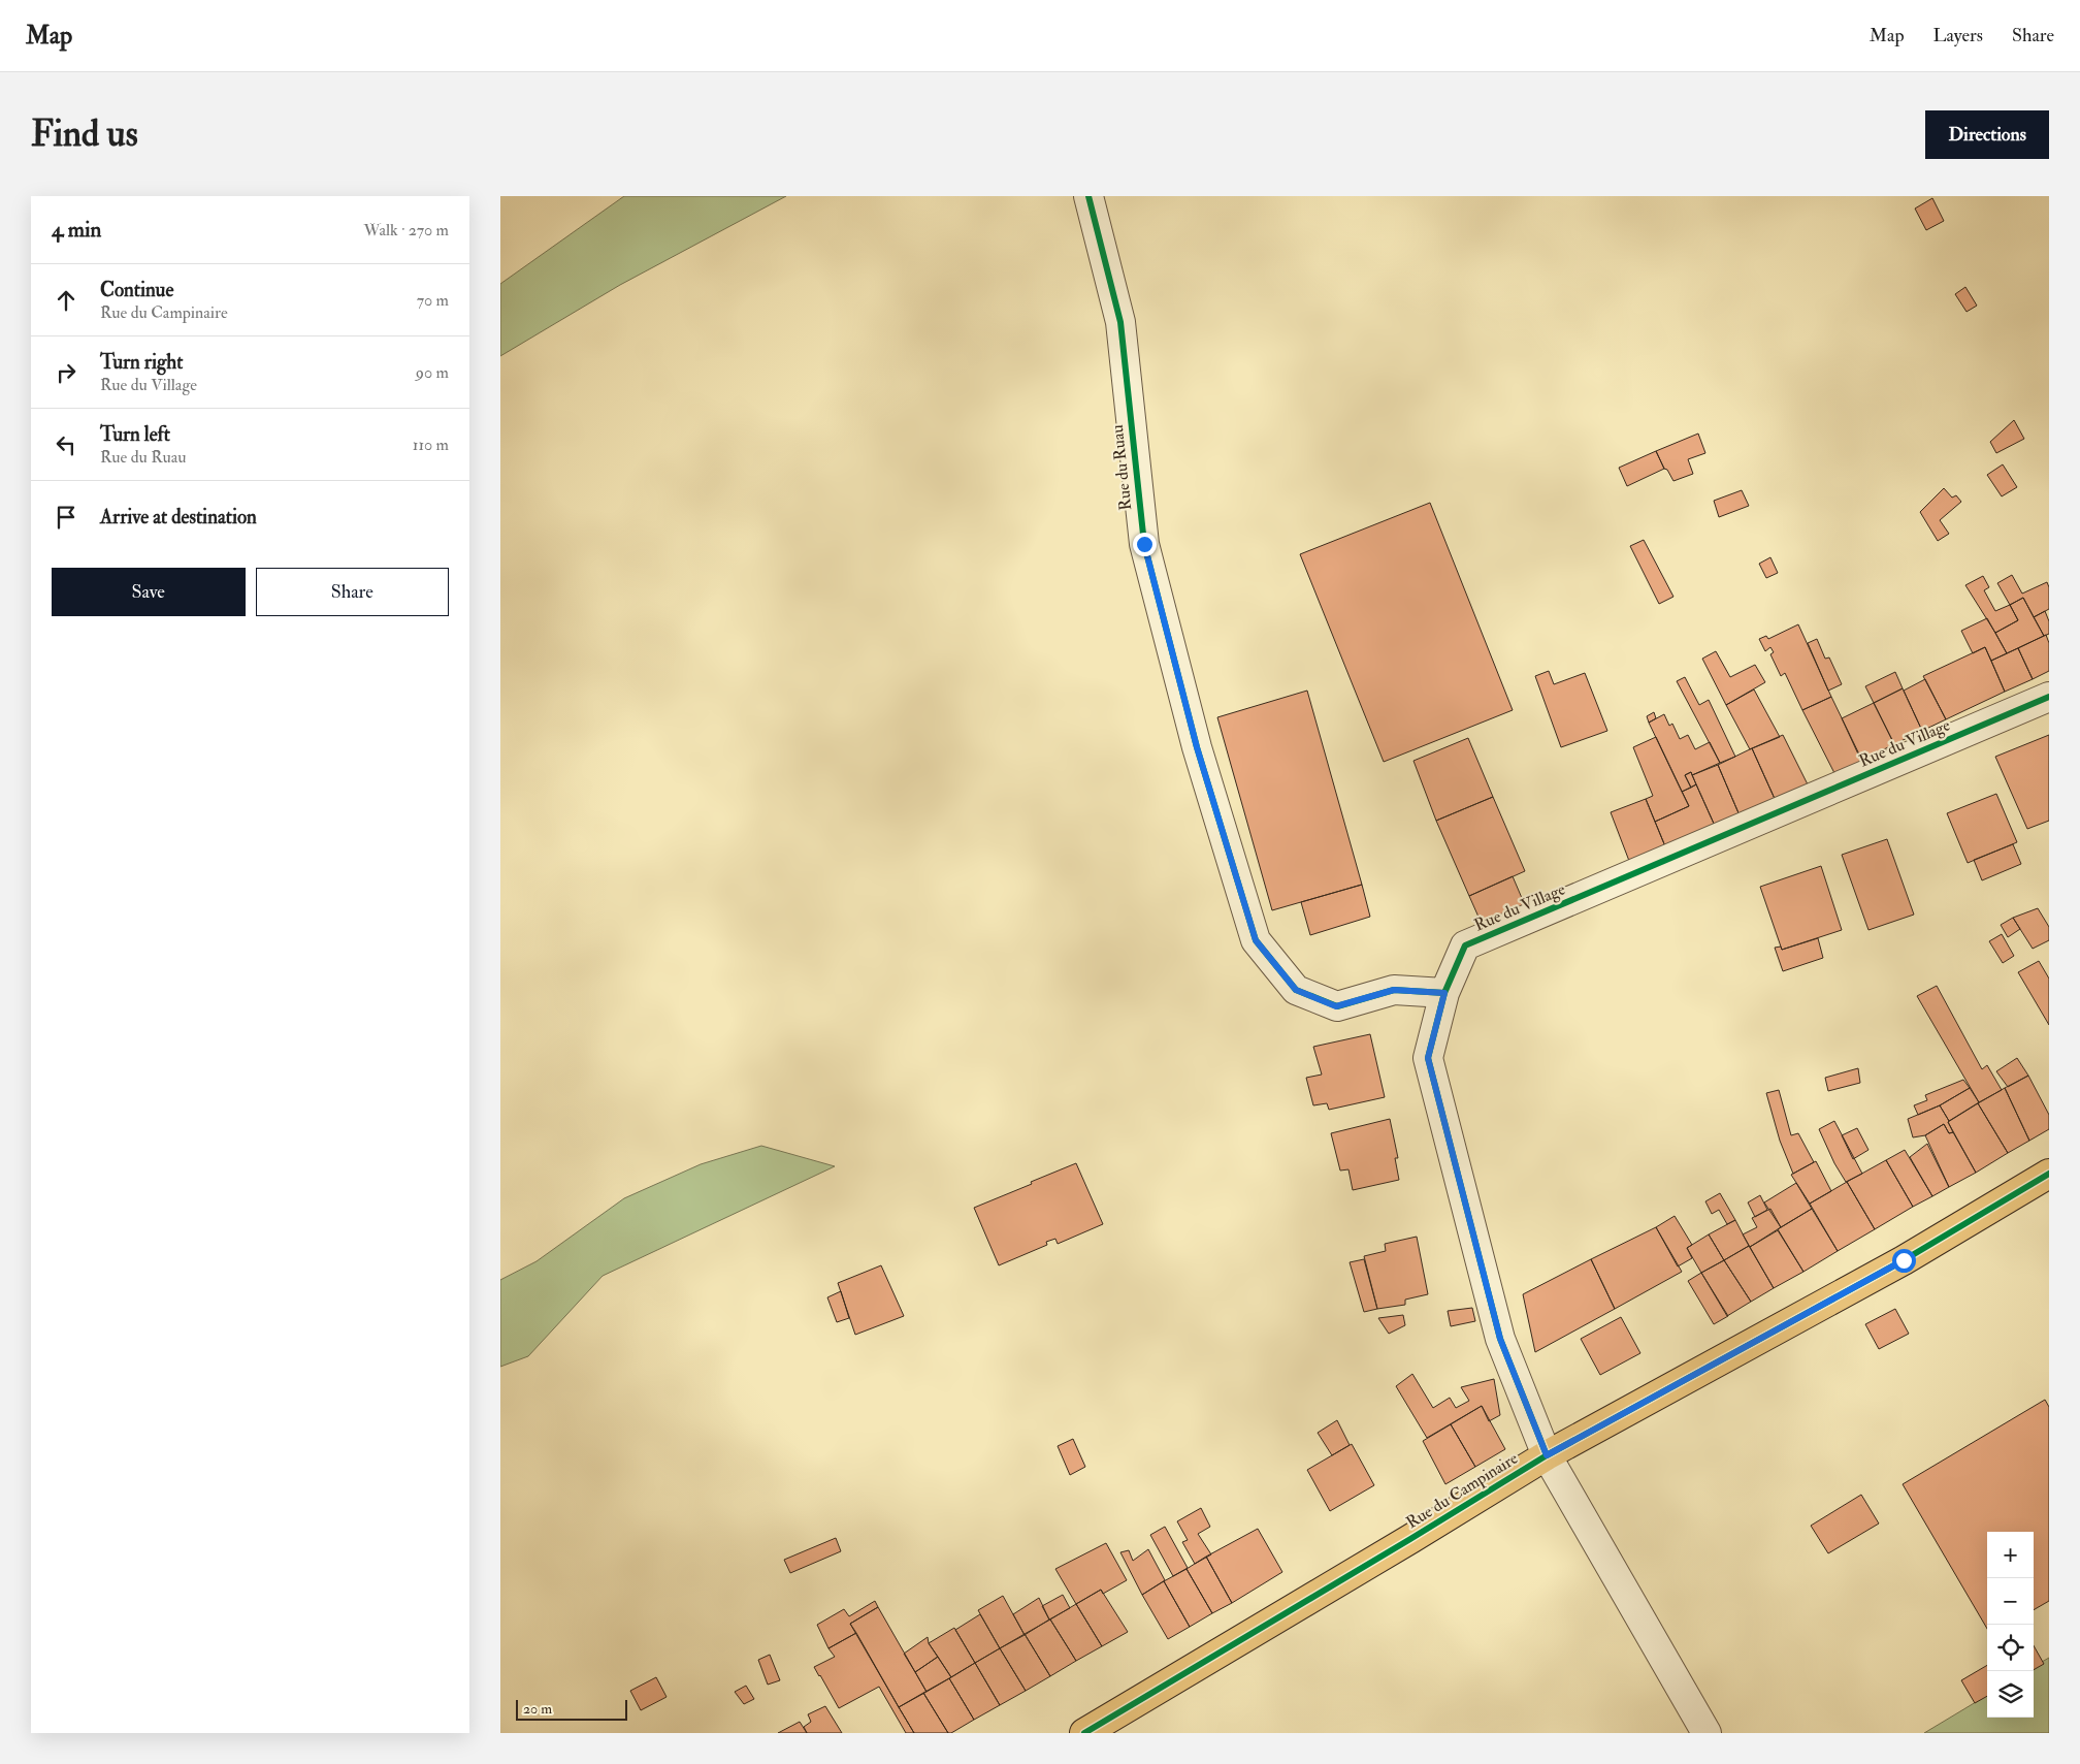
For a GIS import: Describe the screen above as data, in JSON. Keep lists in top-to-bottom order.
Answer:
{
  "streets": {
    "main road": ["Rue du Campinaire"],
    "street": ["Rue du Ruau", "Rue du Village"]
  },
  "crossings": [
    ["Rue du Ruau", "Rue du Village"],
    ["Rue du Village", "Rue du Campinaire"]
  ],
  "scale_bar": "20 m",
  "page": {
    "header": "Map",
    "nav": ["Map", "Layers", "Share"],
    "buttons": [
      "Directions",
      ["Save", "Share"]
    ],
    "title": "Find us",
    "heading": ["4 min", "Walk · 270 m"],
    "list": [
      ["Continue", "Rue du Campinaire", "70 m"],
      ["Turn right", "Rue du Village", "90 m"],
      ["Turn left", "Rue du Ruau", "110 m"],
      "Arrive at destination"
    ],
    "map_buttons": ["+", "−"],
    "scale": "20 m"
  }
}
